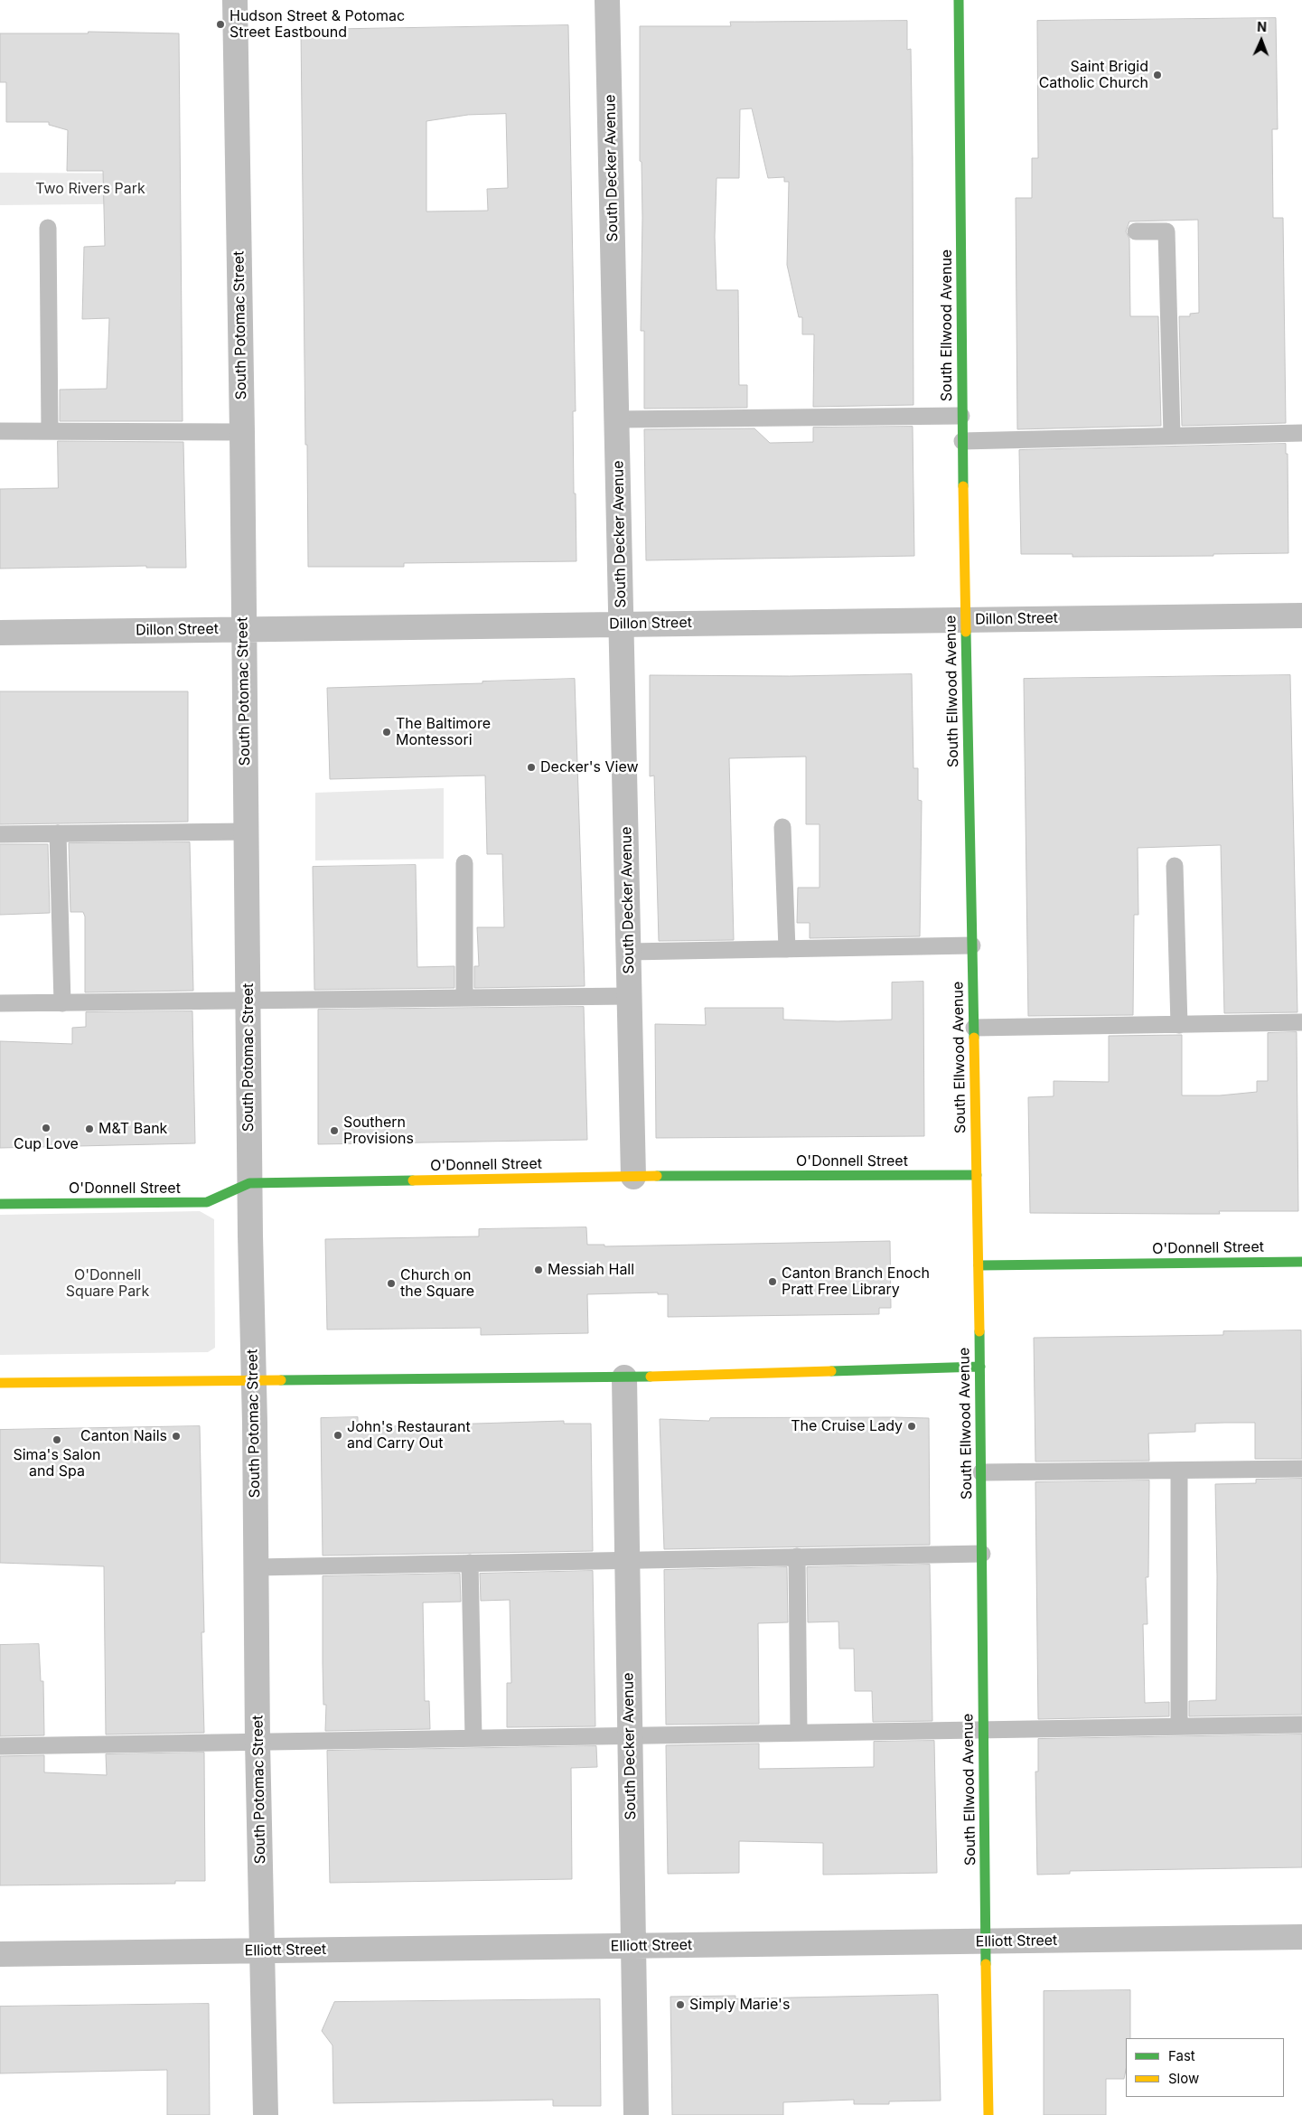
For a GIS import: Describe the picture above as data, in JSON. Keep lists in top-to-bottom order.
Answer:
{
  "streets": {
    "street": [
      "South Decker Avenue",
      "South Potomac Street",
      "South Ellwood Avenue",
      "Dillon Street",
      "O'Donnell Street",
      "Elliott Street"
    ]
  },
  "crossings": [
    ["South Decker Avenue", "Dillon Street"],
    ["South Decker Avenue", "O'Donnell Street"],
    ["South Decker Avenue", "Elliott Street"],
    ["South Potomac Street", "Dillon Street"],
    ["South Potomac Street", "O'Donnell Street"],
    ["South Potomac Street", "Elliott Street"],
    ["South Ellwood Avenue", "Dillon Street"],
    ["South Ellwood Avenue", "O'Donnell Street"],
    ["South Ellwood Avenue", "Elliott Street"]
  ],
  "parks": ["Two Rivers Park", "O'Donnell Square Park"],
  "places": [
    "Hudson Street & Potomac Street Eastbound",
    "Saint Brigid Catholic Church",
    "The Baltimore Montessori",
    "Decker's View",
    "Cup Love",
    "M&T Bank",
    "Southern Provisions",
    "Messiah Hall",
    "Canton Branch Enoch Pratt Free Library",
    "Church on the Square",
    "The Cruise Lady",
    "John's Restaurant and Carry Out",
    "Canton Nails",
    "Sima's Salon and Spa",
    "Simply Marie's"
  ],
  "legend": ["Fast", "Slow"],
  "north": "top"
}
